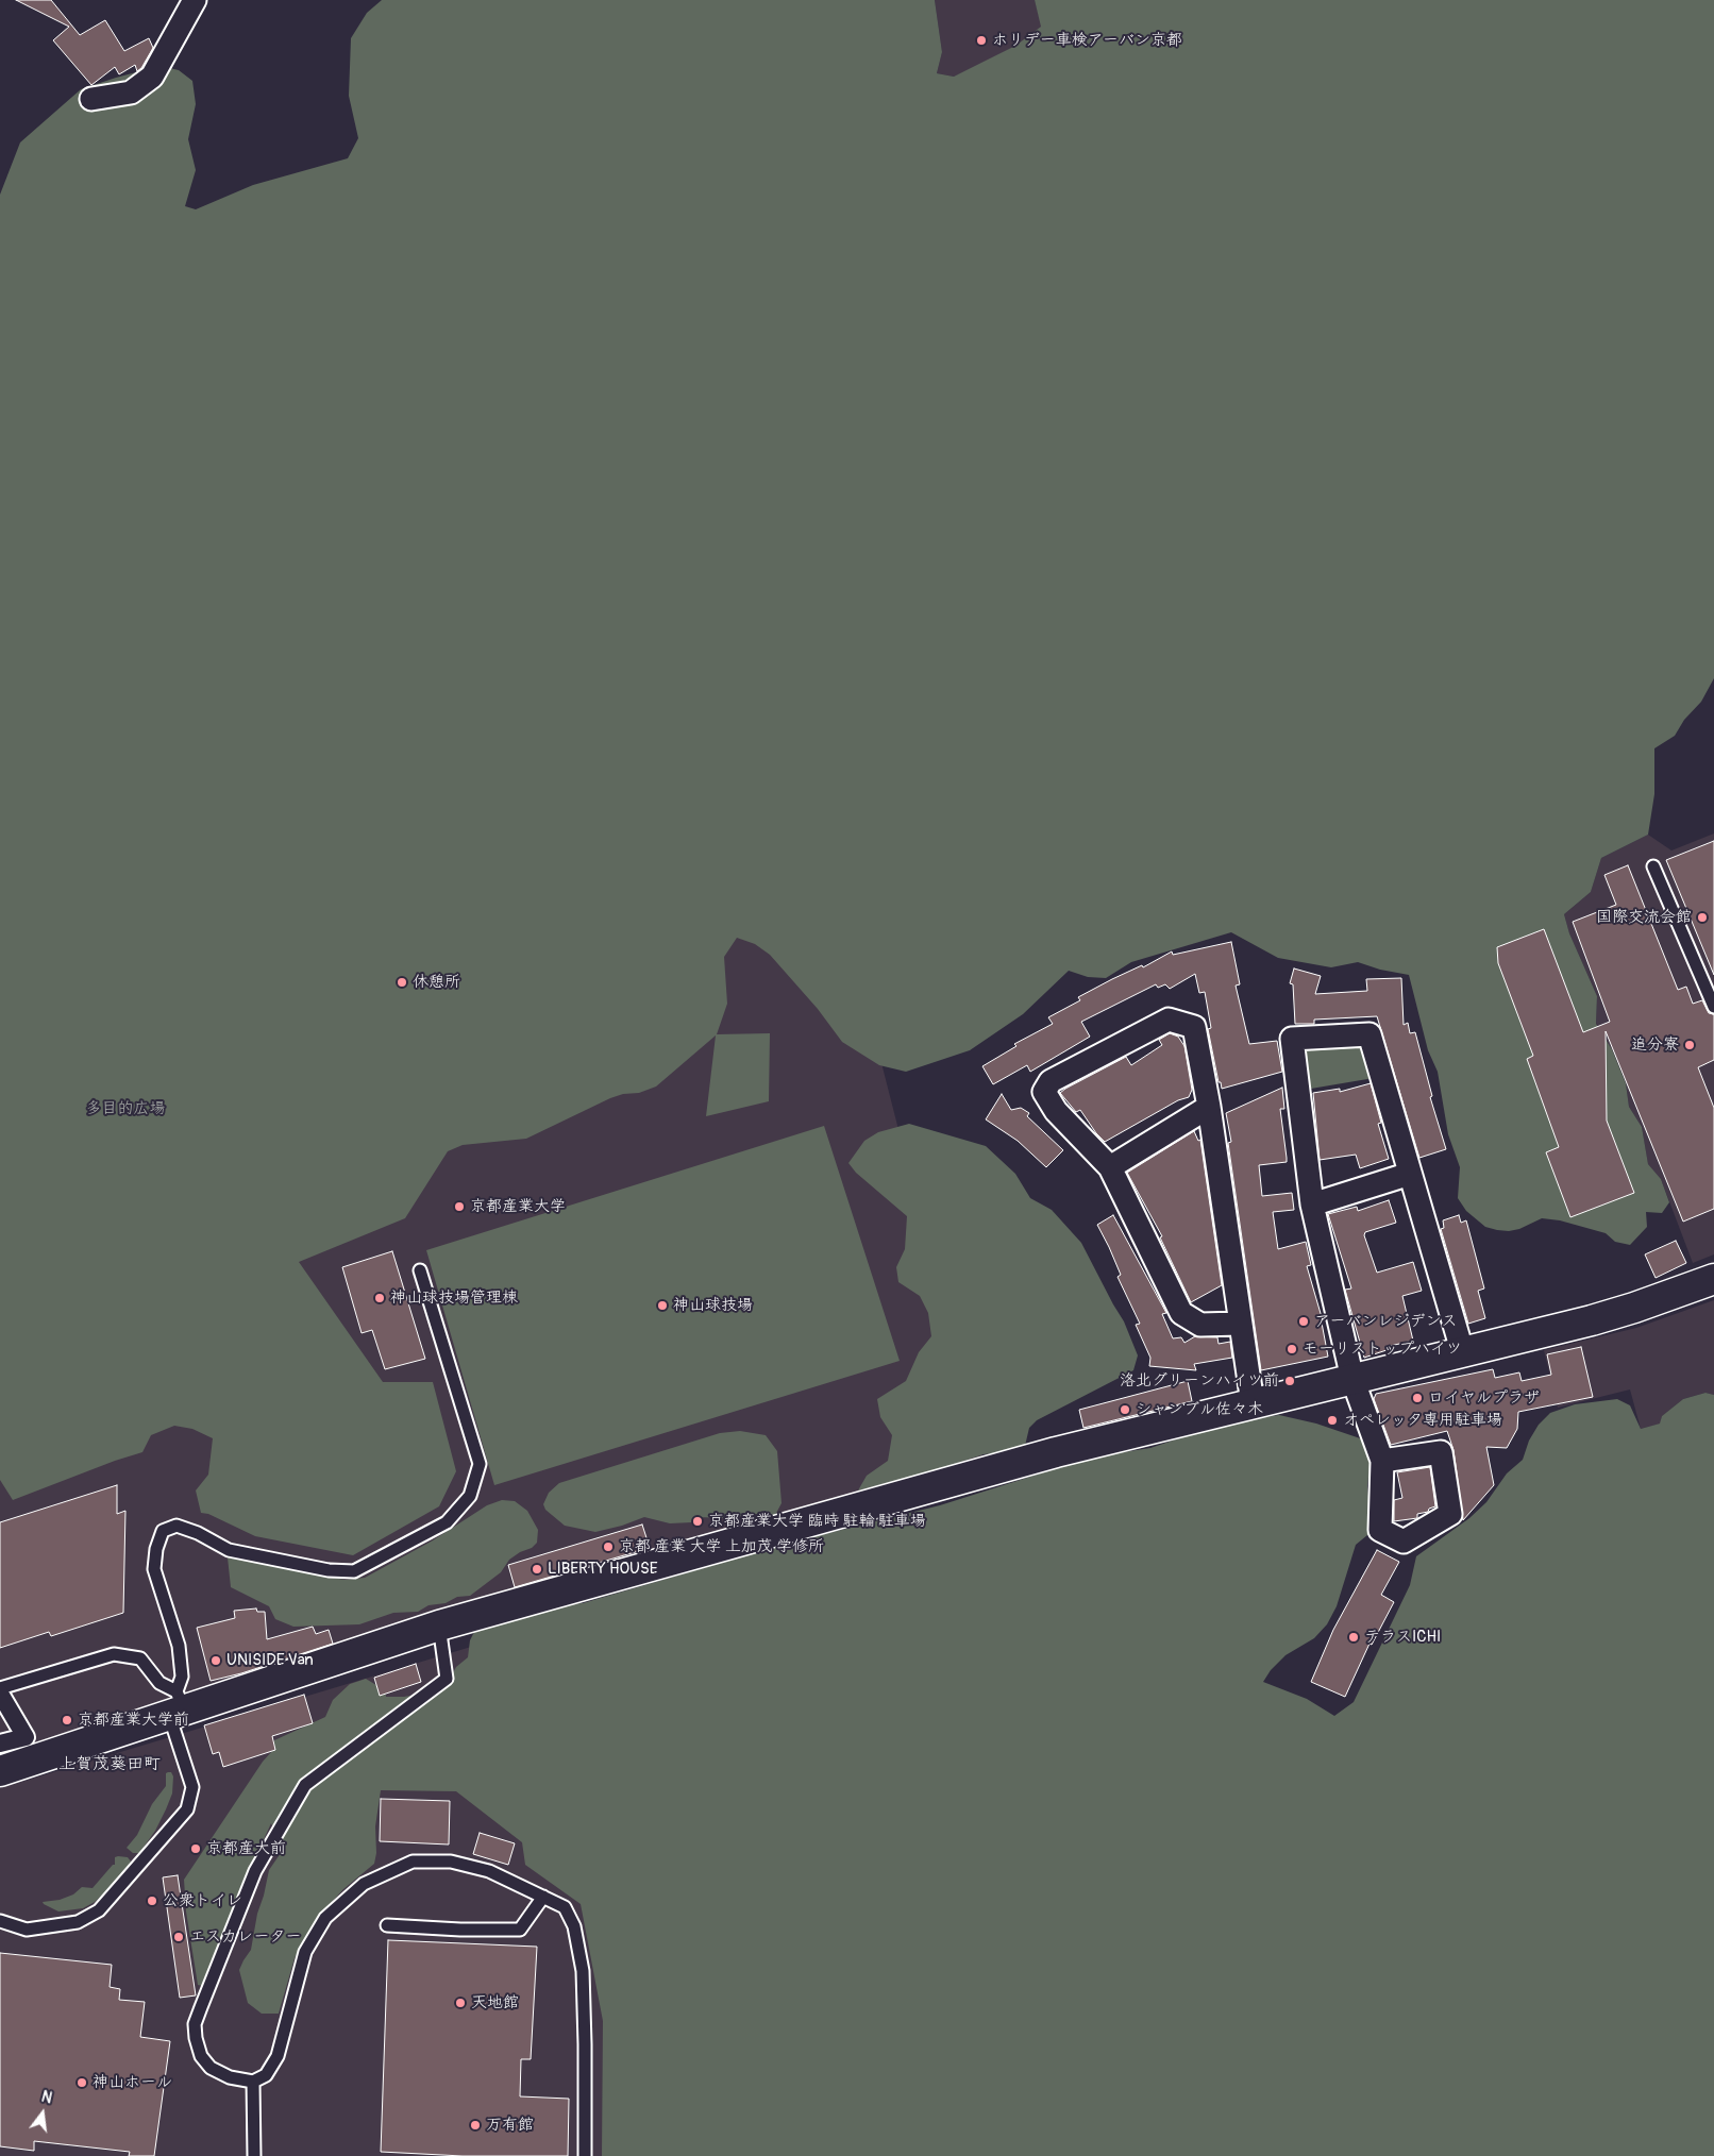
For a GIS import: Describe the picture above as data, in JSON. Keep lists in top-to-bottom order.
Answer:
{
  "districts": ["上賀茂葵田町"],
  "parks": ["多目的広場"],
  "places": [
    "ホリデー車検アーバン京都",
    "国際交流会館",
    "休憩所",
    "追分寮",
    "京都産業大学",
    "神山球技場管理棟",
    "神山球技場",
    "アーバンレジデンス",
    "モーリストップハイツ",
    "洛北グリーンハイツ前",
    "ロイヤルプラザ",
    "シャンブル佐々木",
    "オペレッタ専用駐車場",
    "京都産業大学 臨時 駐輪 駐車場",
    "京都 産業 大学 上加茂 学修所",
    "LIBERTY HOUSE",
    "テラスICHI",
    "UNISIDE Van",
    "京都産業大学前",
    "京都産大前",
    "公衆トイレ",
    "エスカレーター",
    "天地館",
    "神山ホール",
    "万有館"
  ],
  "north": "top"
}
